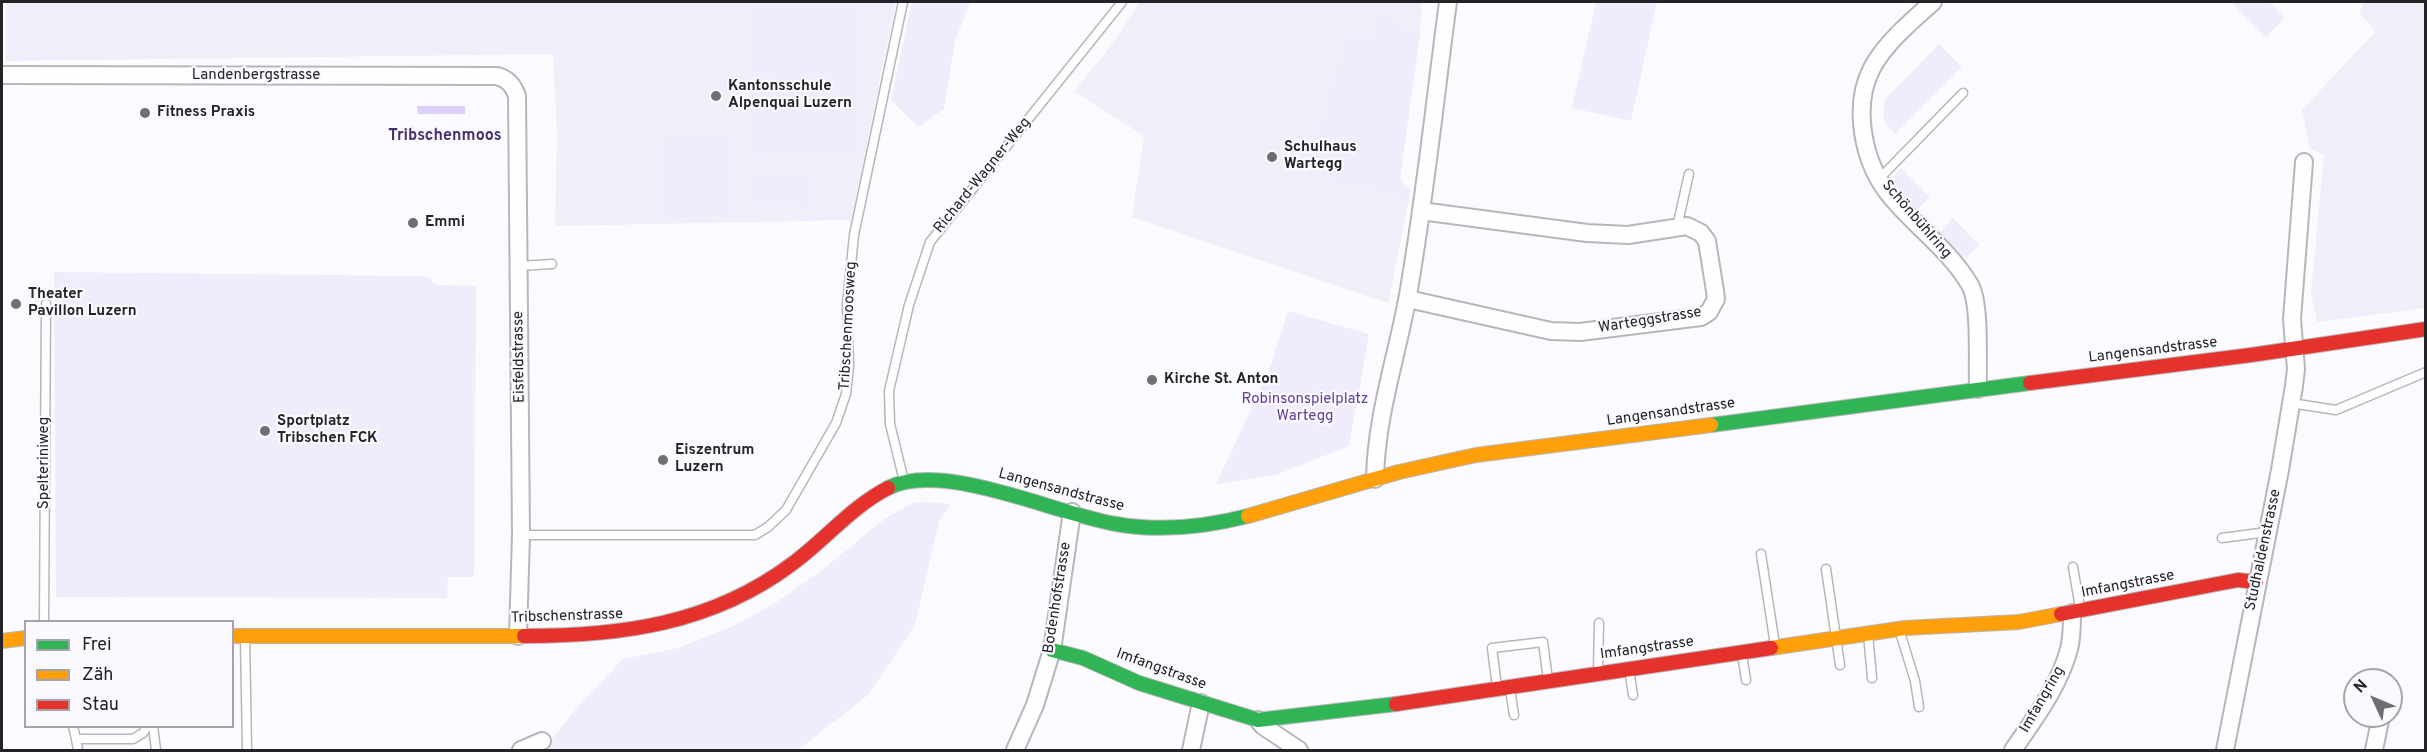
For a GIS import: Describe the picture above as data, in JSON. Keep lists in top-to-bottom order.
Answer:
{
  "streets": {
    "street": [
      "Landenbergstrasse",
      "Schönbühlring",
      "Warteggstrasse",
      "Langensandstrasse",
      "Eisfeldstrasse",
      "Studhaldenstrasse",
      "Imfangstrasse",
      "Bodenhofstrasse",
      "Tribschenstrasse",
      "Imfangring"
    ],
    "lane": ["Richard-Wagner-Weg", "Tribschenmoosweg", "Spelteriniweg"]
  },
  "crossings": [
    ["Landenbergstrasse", "Eisfeldstrasse"],
    ["Richard-Wagner-Weg", "Tribschenstrasse"],
    ["Schönbühlring", "Langensandstrasse"],
    ["Tribschenmoosweg", "Eisfeldstrasse"],
    ["Langensandstrasse", "Studhaldenstrasse"],
    ["Langensandstrasse", "Bodenhofstrasse"],
    ["Langensandstrasse", "Tribschenstrasse"],
    ["Eisfeldstrasse", "Tribschenstrasse"],
    ["Studhaldenstrasse", "Imfangstrasse"],
    ["Imfangstrasse", "Bodenhofstrasse"],
    ["Imfangstrasse", "Imfangring"]
  ],
  "districts": ["Tribschenmoos"],
  "parks": ["Robinsonspielplatz Wartegg"],
  "places": [
    "Kantonsschule Alpenquai Luzern",
    "Fitness Praxis",
    "Schulhaus Wartegg",
    "Emmi",
    "Theater Pavillon Luzern",
    "Kirche St. Anton",
    "Sportplatz Tribschen FCK",
    "Eiszentrum Luzern"
  ],
  "legend": ["Frei", "Zäh", "Stau"],
  "north": "top left"
}
